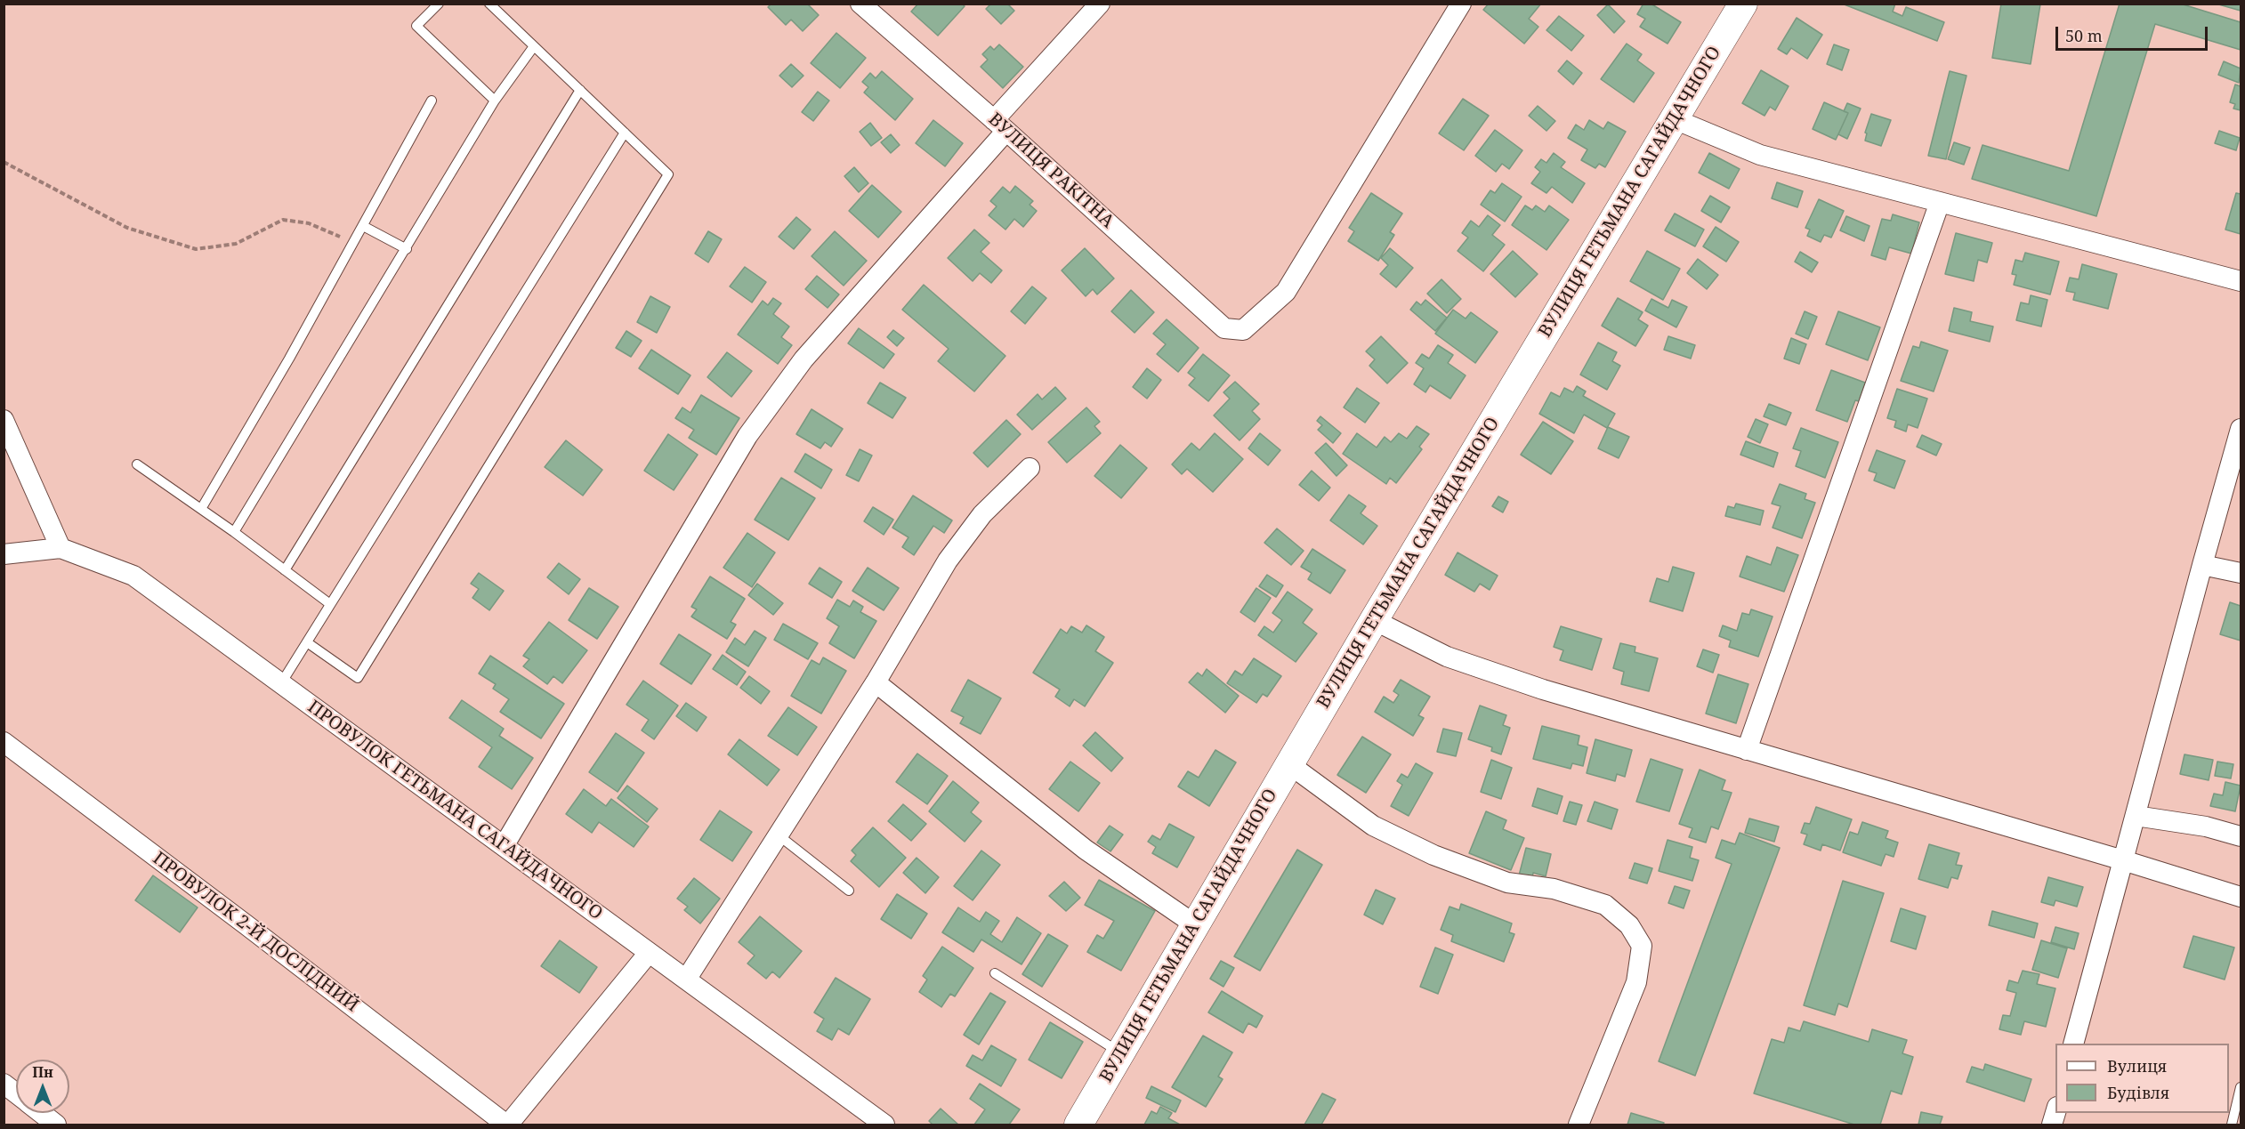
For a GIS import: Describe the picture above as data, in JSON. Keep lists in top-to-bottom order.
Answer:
{
  "streets": {
    "main road": ["ВУЛИЦЯ ГЕТЬМАНА САГАЙДАЧНОГО"],
    "street": ["ВУЛИЦЯ РАКІТНА", "ПРОВУЛОК ГЕТЬМАНА САГАЙДАЧНОГО", "ПРОВУЛОК 2-Й ДОСЛІДНИЙ"]
  },
  "legend": ["Вулиця", "Будівля"],
  "scale_bar": "50 m",
  "north": "top"
}
